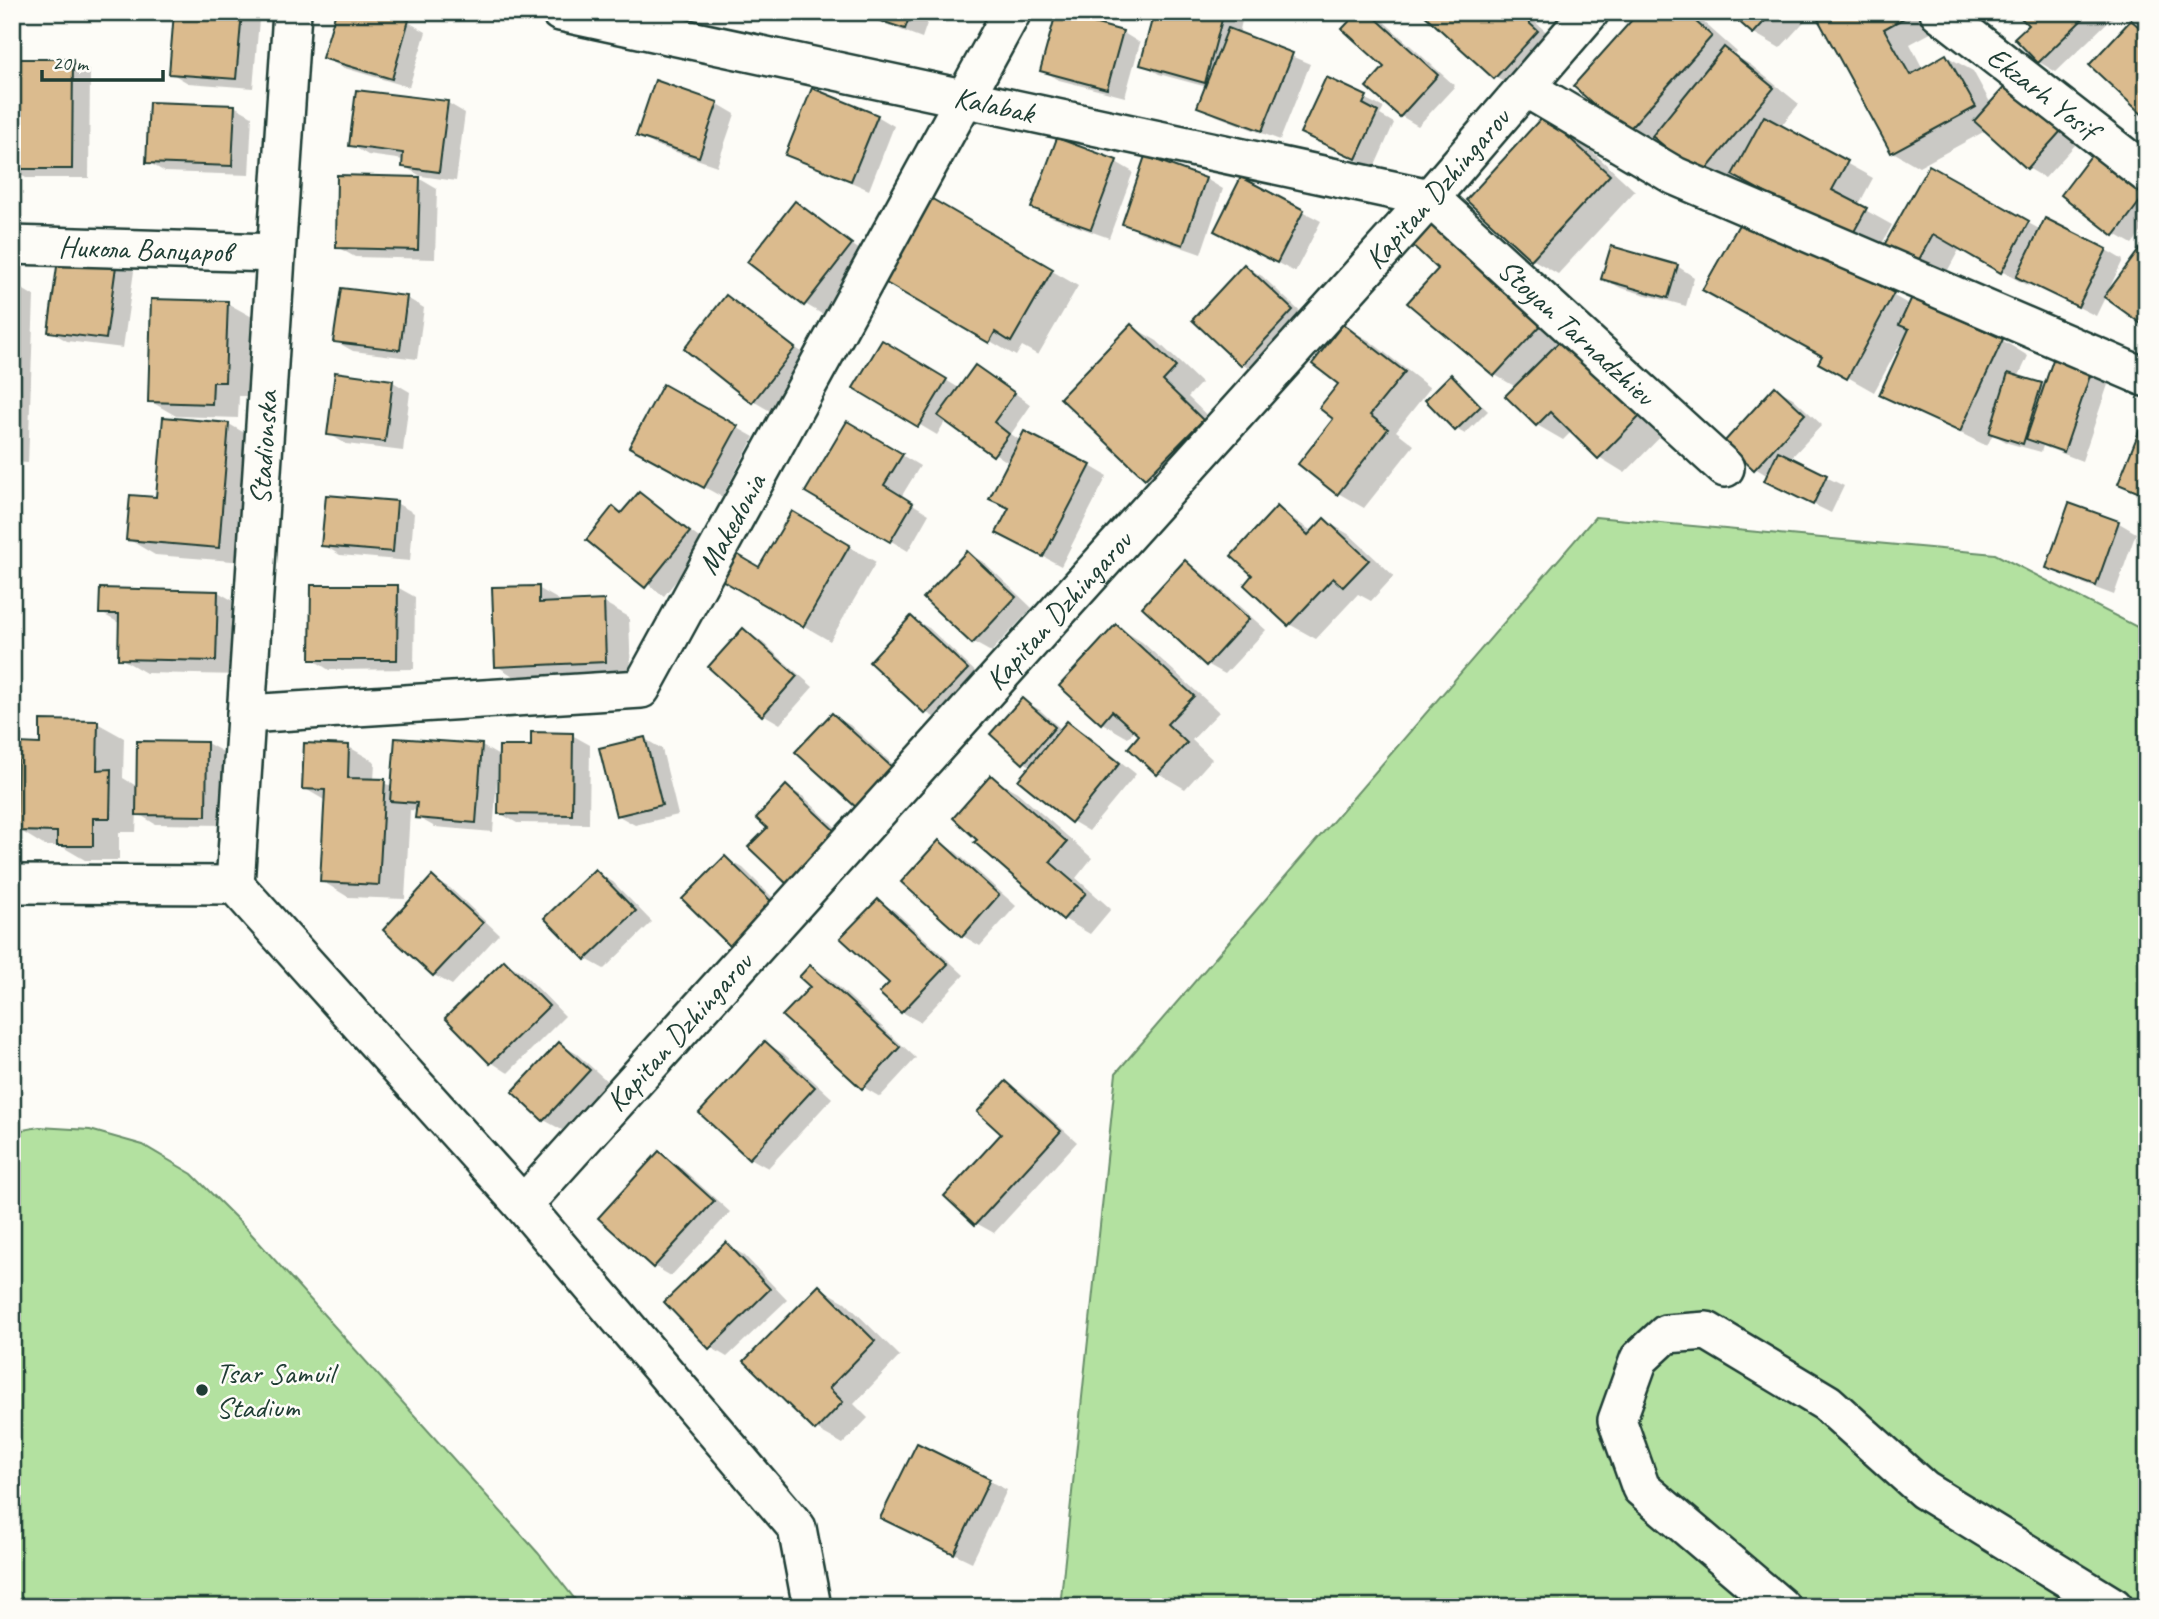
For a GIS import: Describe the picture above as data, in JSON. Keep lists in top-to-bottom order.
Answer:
{
  "streets": {
    "street": [
      "Ekzarh Yosif",
      "Kalabak",
      "Kapitan Dzhingarov",
      "Никола Вапцаров",
      "Stoyan Tarnadzhiev",
      "Stadionska",
      "Makedonia"
    ]
  },
  "crossings": [
    ["Kalabak", "Kapitan Dzhingarov"],
    ["Kalabak", "Stoyan Tarnadzhiev"],
    ["Kalabak", "Makedonia"],
    ["Kapitan Dzhingarov", "Stoyan Tarnadzhiev"],
    ["Никола Вапцаров", "Stadionska"],
    ["Stadionska", "Makedonia"]
  ],
  "places": ["Tsar Samuil Stadium"],
  "scale_bar": "20 m"
}
